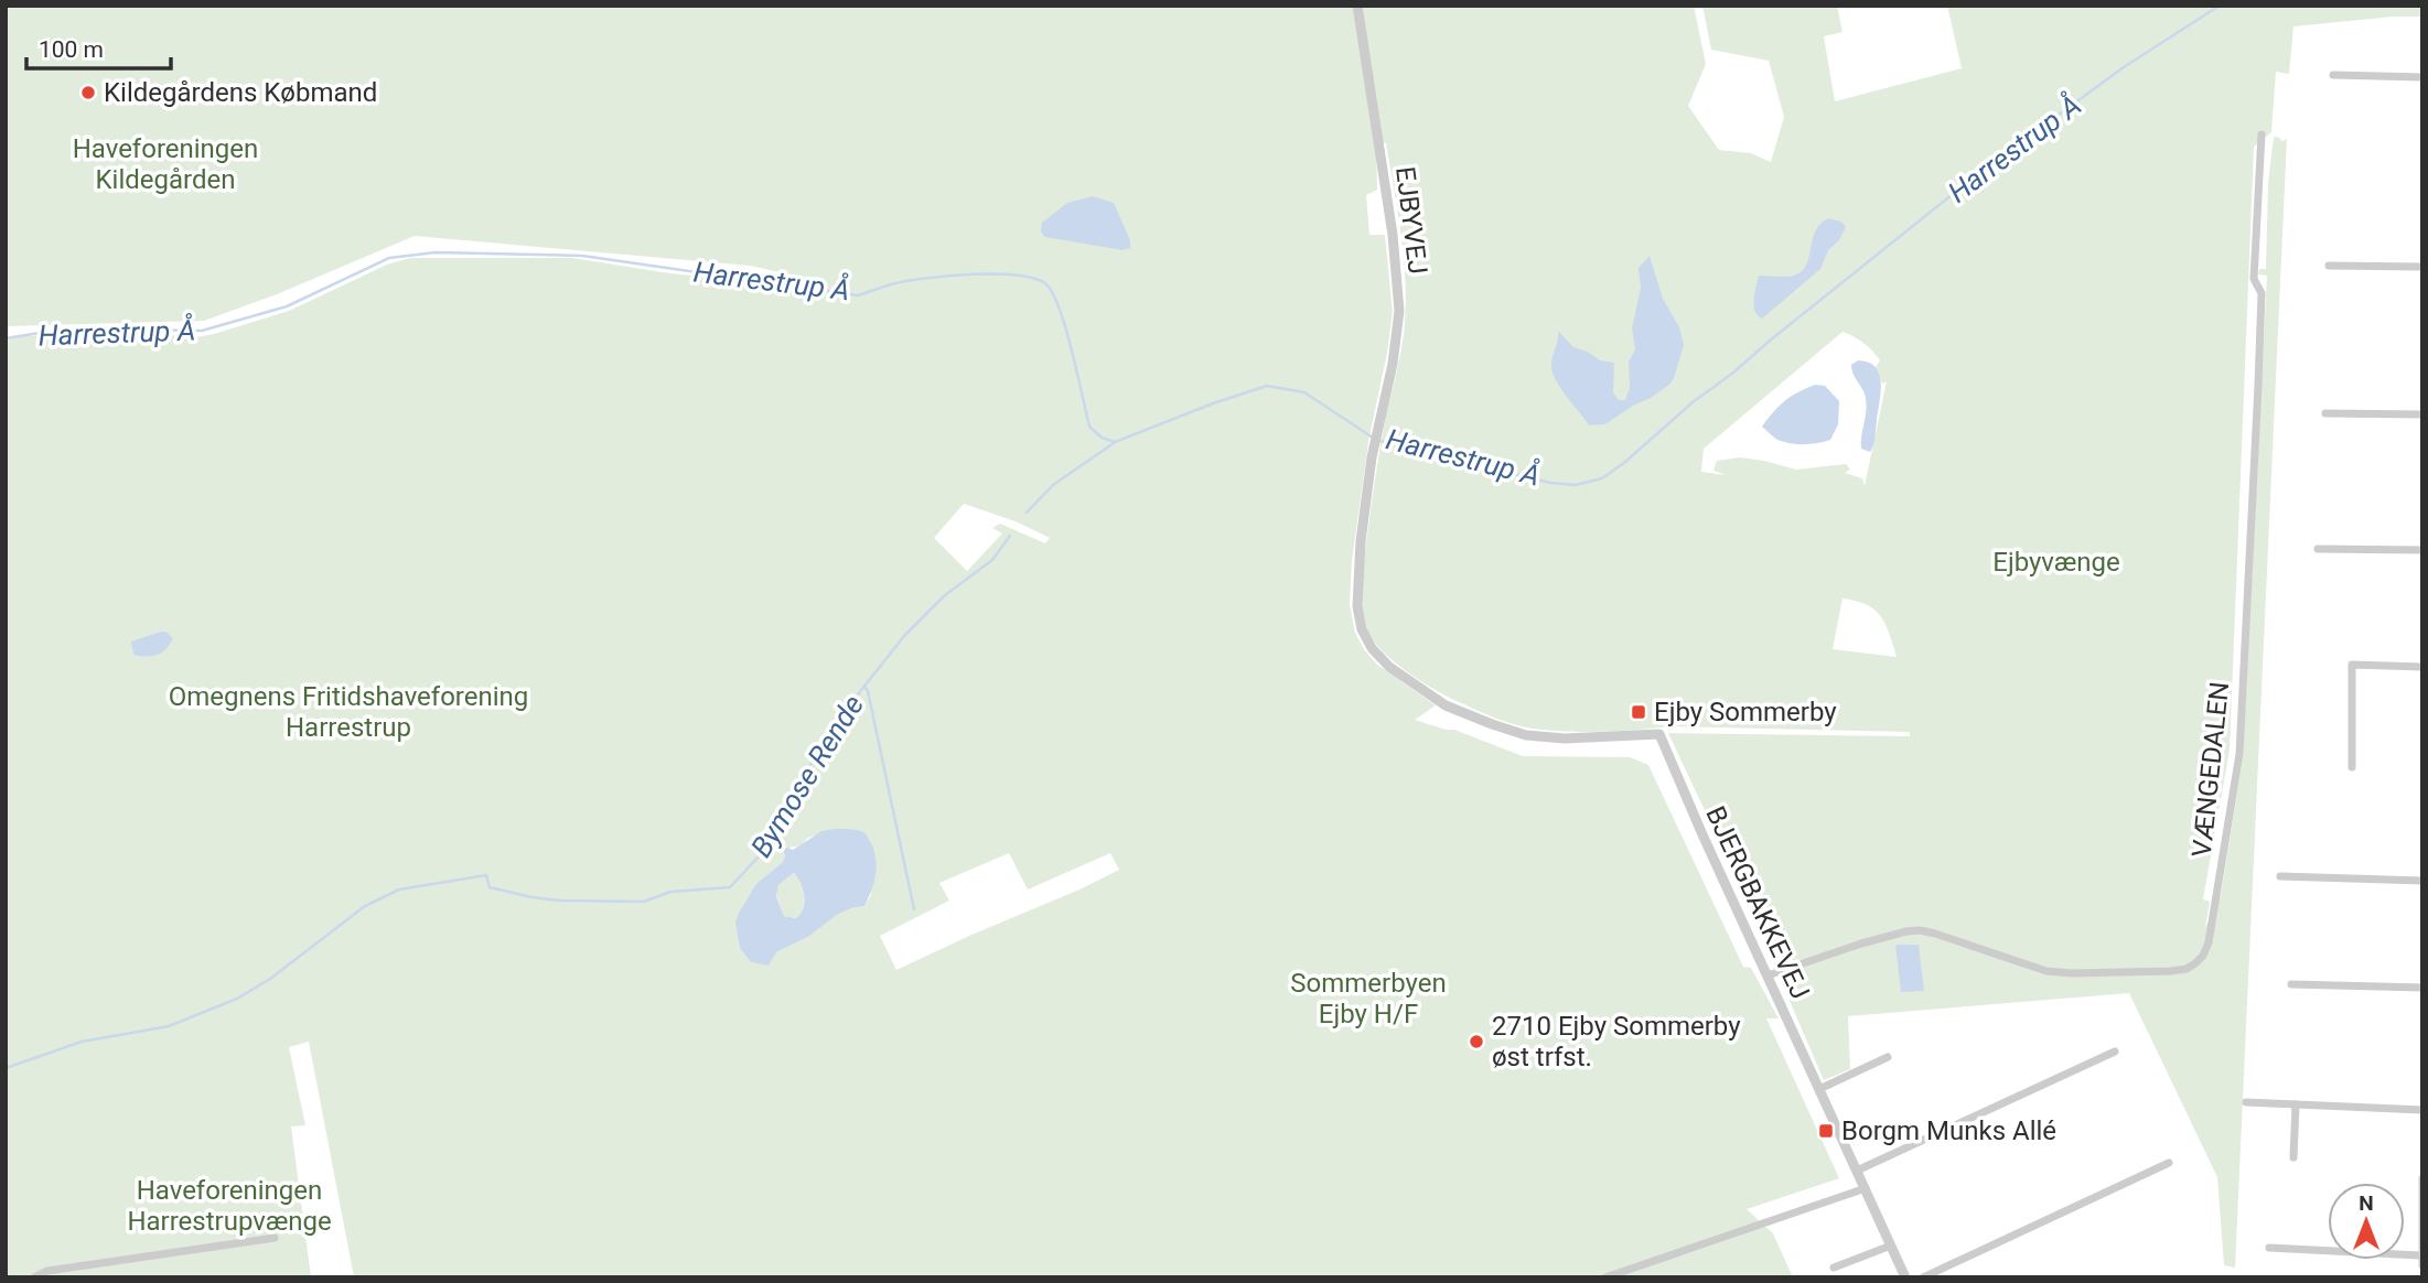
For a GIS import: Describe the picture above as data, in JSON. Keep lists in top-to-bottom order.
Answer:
{
  "streets": {
    "street": ["EJBYVEJ", "VÆNGEDALEN", "BJERGBAKKEVEJ"]
  },
  "crossings": [
    ["EJBYVEJ", "BJERGBAKKEVEJ"],
    ["VÆNGEDALEN", "BJERGBAKKEVEJ"]
  ],
  "water": ["Harrestrup Å", "Bymose Rende"],
  "parks": [
    "Haveforeningen Kildegården",
    "Ejbyvænge",
    "Omegnens Fritidshaveforening Harrestrup",
    "Sommerbyen Ejby H/F",
    "Haveforeningen Harrestrupvænge"
  ],
  "places": {
    "other": ["Kildegårdens Købmand", "2710 Ejby Sommerby øst trfst."],
    "transit": ["Ejby Sommerby", "Borgm Munks Allé"]
  },
  "scale_bar": "100 m",
  "north": "top"
}
